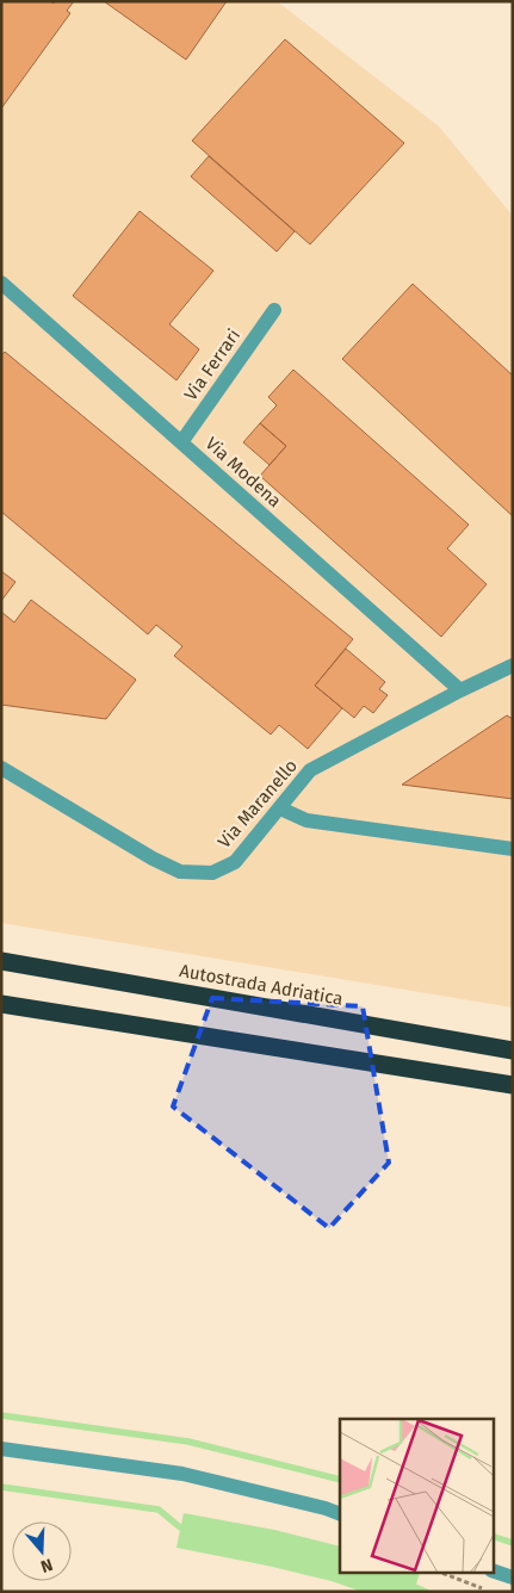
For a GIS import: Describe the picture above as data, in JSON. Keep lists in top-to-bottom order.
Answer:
{
  "streets": {
    "highway": ["Autostrada Adriatica"],
    "street": ["Via Ferrari", "Via Modena", "Via Maranello"]
  },
  "crossings": [
    ["Via Ferrari", "Via Modena"],
    ["Via Modena", "Via Maranello"]
  ],
  "north": "bottom"
}
